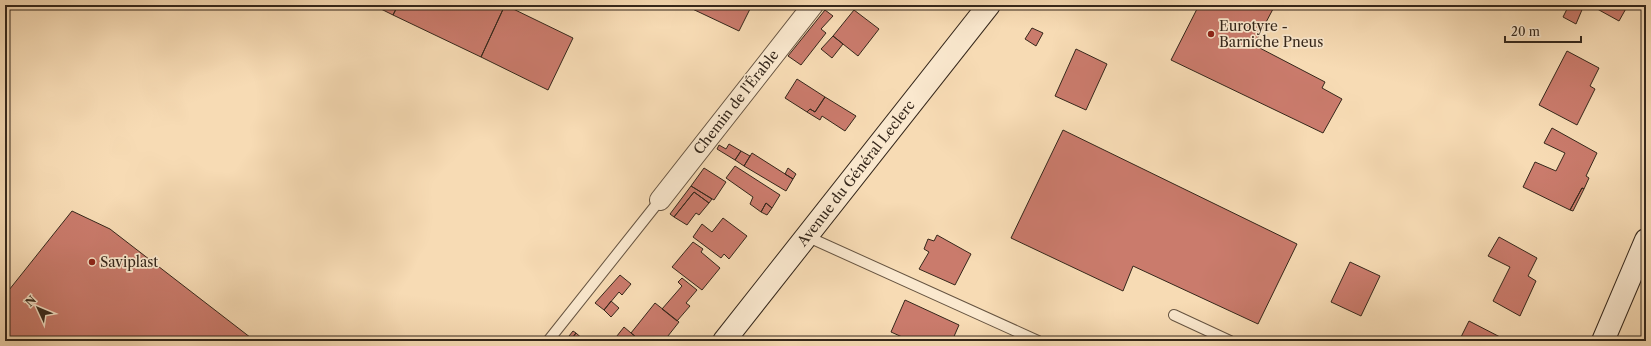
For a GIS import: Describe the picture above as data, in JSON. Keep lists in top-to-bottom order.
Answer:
{
  "streets": {
    "main road": ["Avenue du Général Leclerc"],
    "street": ["Chemin de l'Érable"]
  },
  "places": ["Eurotyre - Barniche Pneus", "Saviplast"],
  "scale_bar": "20 m",
  "north": "top left"
}
